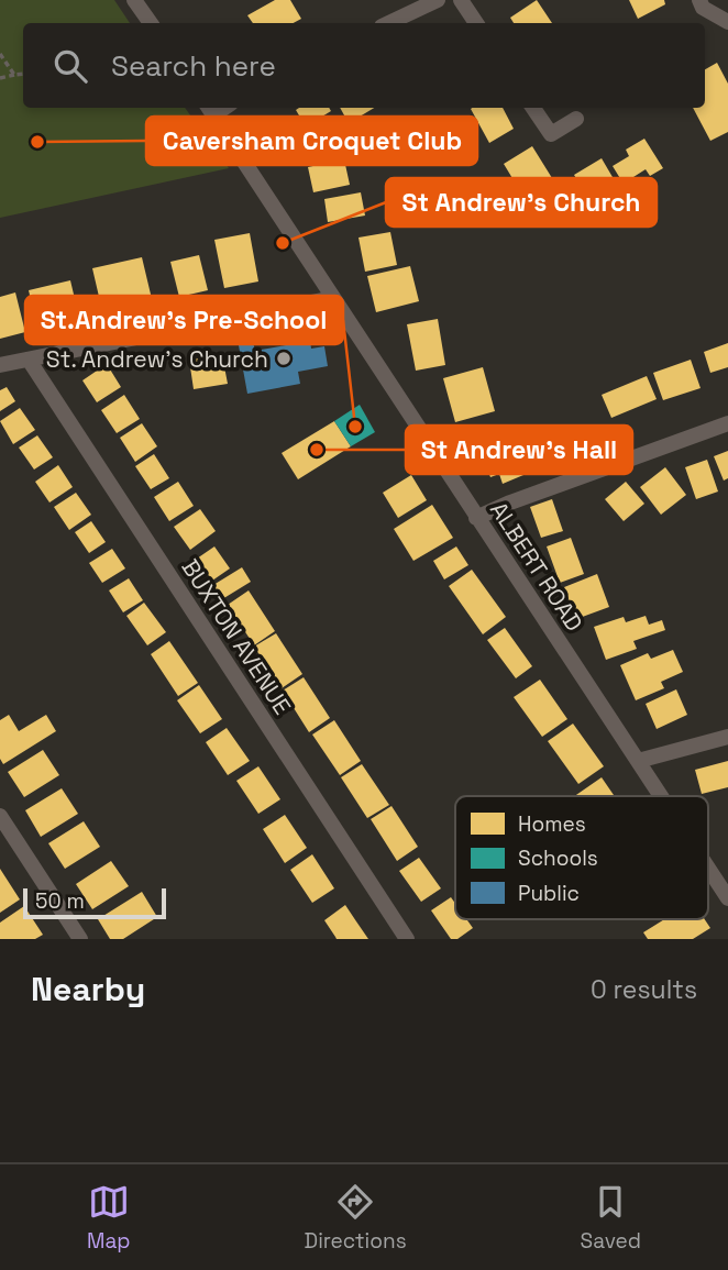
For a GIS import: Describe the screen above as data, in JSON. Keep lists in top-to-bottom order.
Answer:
{
  "streets": {
    "street": ["ALBERT ROAD", "BUXTON AVENUE"]
  },
  "places": [
    "Caversham Croquet Club",
    "St Andrew's Church",
    "St. Andrew's Church",
    "St.Andrew's Pre-School",
    "St Andrew's Hall"
  ],
  "legend": ["Homes", "Schools", "Public"],
  "scale_bar": "50 m",
  "page": {
    "search": "Search here",
    "scale": "50 m",
    "heading": ["Nearby", "0 results"],
    "nav": ["Map", "Directions", "Saved"]
  }
}
